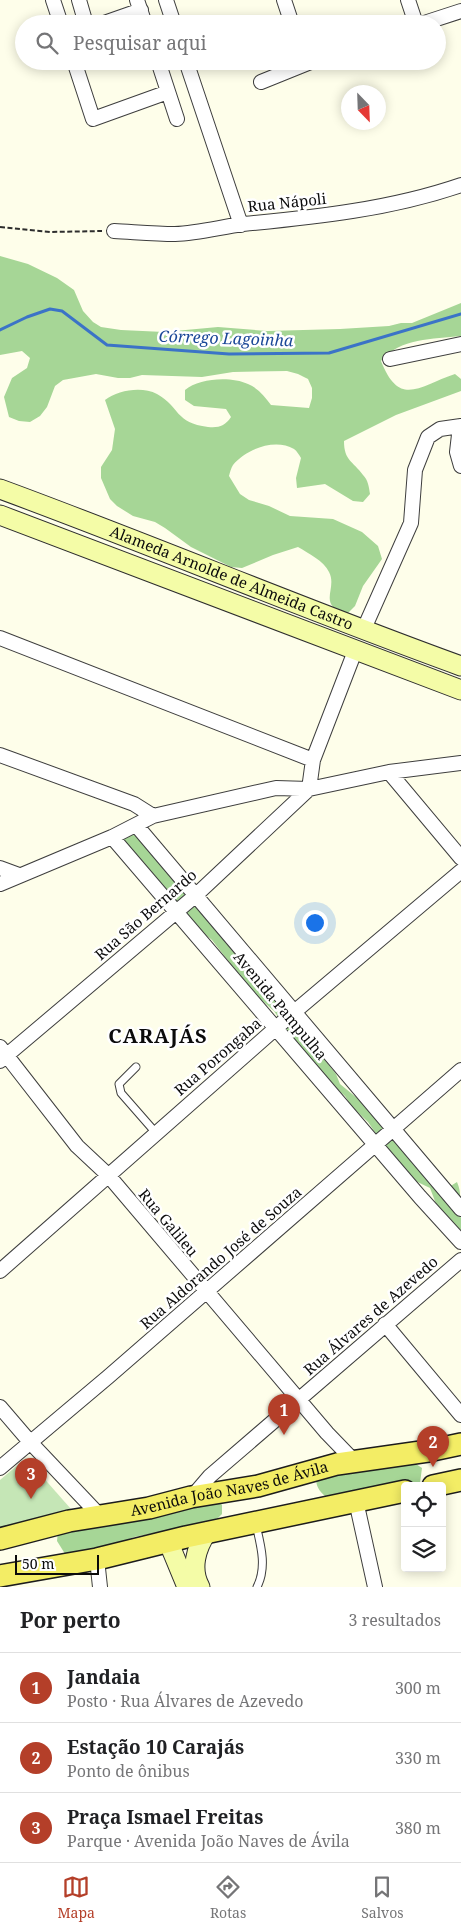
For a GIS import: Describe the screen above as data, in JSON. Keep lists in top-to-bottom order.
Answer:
{
  "streets": {
    "main road": ["Alameda Arnolde de Almeida Castro", "Avenida João Naves de Ávila"],
    "street": [
      "Rua Nápoli",
      "Rua São Bernardo",
      "Avenida Pampulha",
      "Rua Porongaba",
      "Rua Galileu",
      "Rua Aldorando José de Souza",
      "Rua Álvares de Azevedo"
    ]
  },
  "crossings": [
    ["Rua São Bernardo", "Avenida Pampulha"],
    ["Rua São Bernardo", "Rua Galileu"],
    ["Avenida Pampulha", "Rua Porongaba"],
    ["Avenida Pampulha", "Rua Aldorando José de Souza"],
    ["Rua Porongaba", "Rua Galileu"],
    ["Rua Galileu", "Rua Aldorando José de Souza"],
    ["Rua Galileu", "Rua Álvares de Azevedo"],
    ["Rua Galileu", "Avenida João Naves de Ávila"],
    ["Rua Álvares de Azevedo", "Avenida João Naves de Ávila"]
  ],
  "districts": ["CARAJÁS"],
  "water": ["Córrego Lagoinha"],
  "scale_bar": "50 m",
  "north": "bottom right",
  "page": {
    "search": "Pesquisar aqui",
    "pins": ["1", "2", "3"],
    "scale": "50 m",
    "heading": ["Por perto", "3 resultados"],
    "list": [
      {
        "mark": "1",
        "name": "Jandaia",
        "note": "Posto · Rua Álvares de Azevedo",
        "value": "300 m"
      },
      {
        "mark": "2",
        "name": "Estação 10 Carajás",
        "note": "Ponto de ônibus",
        "value": "330 m"
      },
      {
        "mark": "3",
        "name": "Praça Ismael Freitas",
        "note": "Parque · Avenida João Naves de Ávila",
        "value": "380 m"
      }
    ],
    "nav": ["Mapa", "Rotas", "Salvos"]
  }
}
